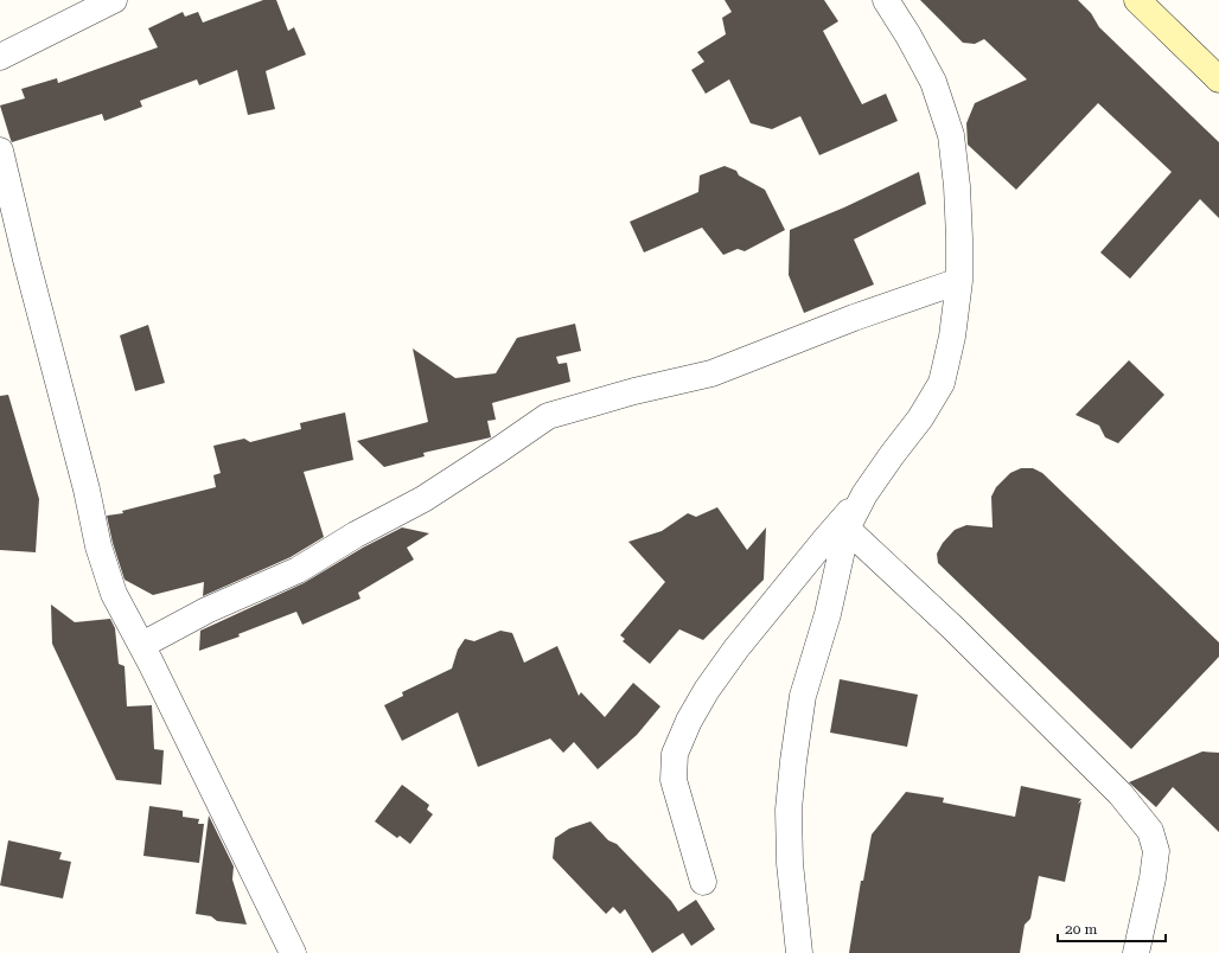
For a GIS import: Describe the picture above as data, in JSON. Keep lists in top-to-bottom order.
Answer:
{
  "scale_bar": "20 m"
}
